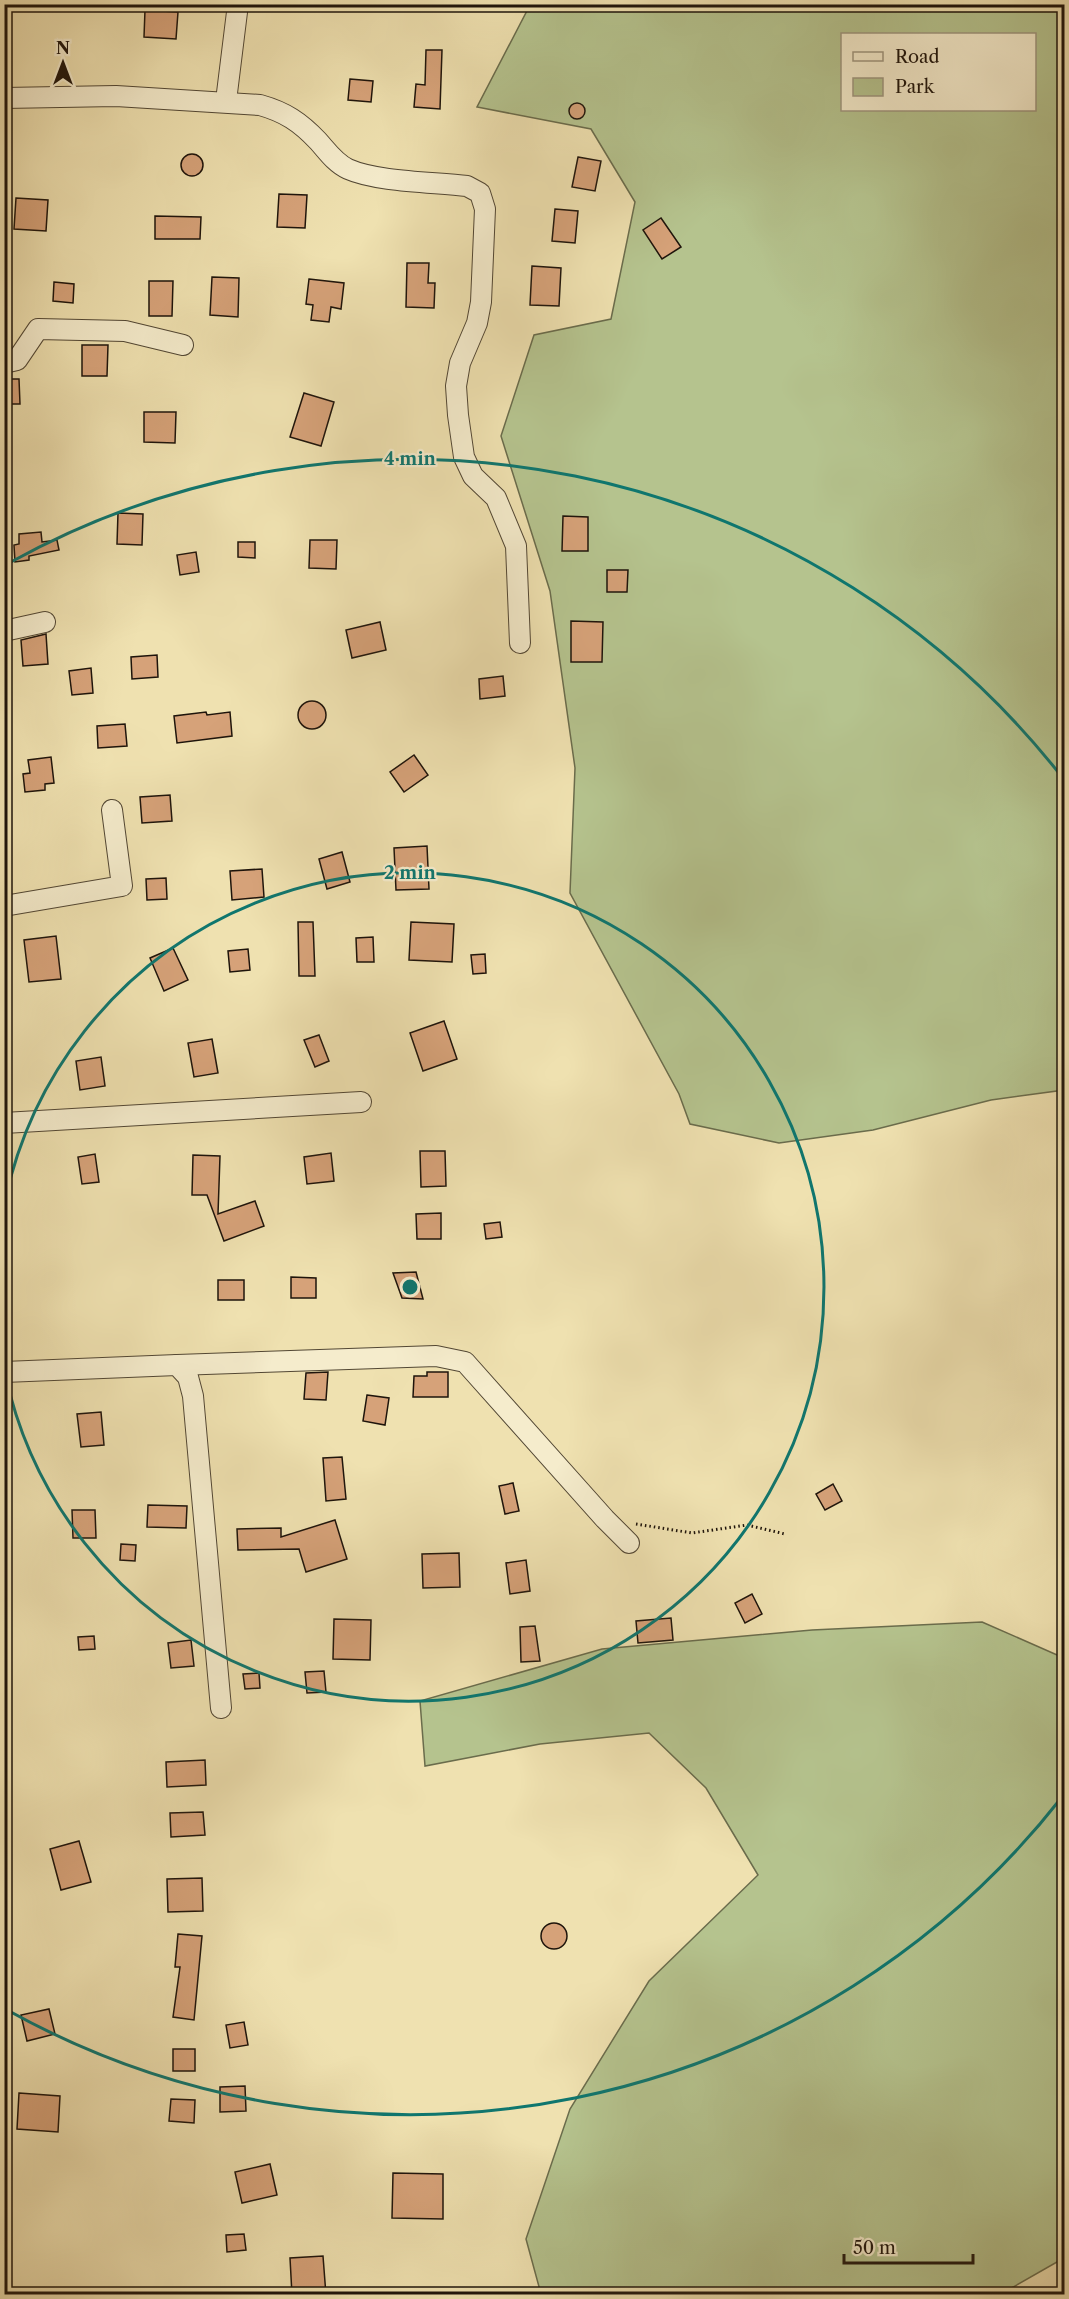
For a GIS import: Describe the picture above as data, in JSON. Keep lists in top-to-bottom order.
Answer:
{
  "legend": ["Road", "Park"],
  "scale_bar": "50 m",
  "north": "top",
  "rings": ["4 min", "2 min"]
}
